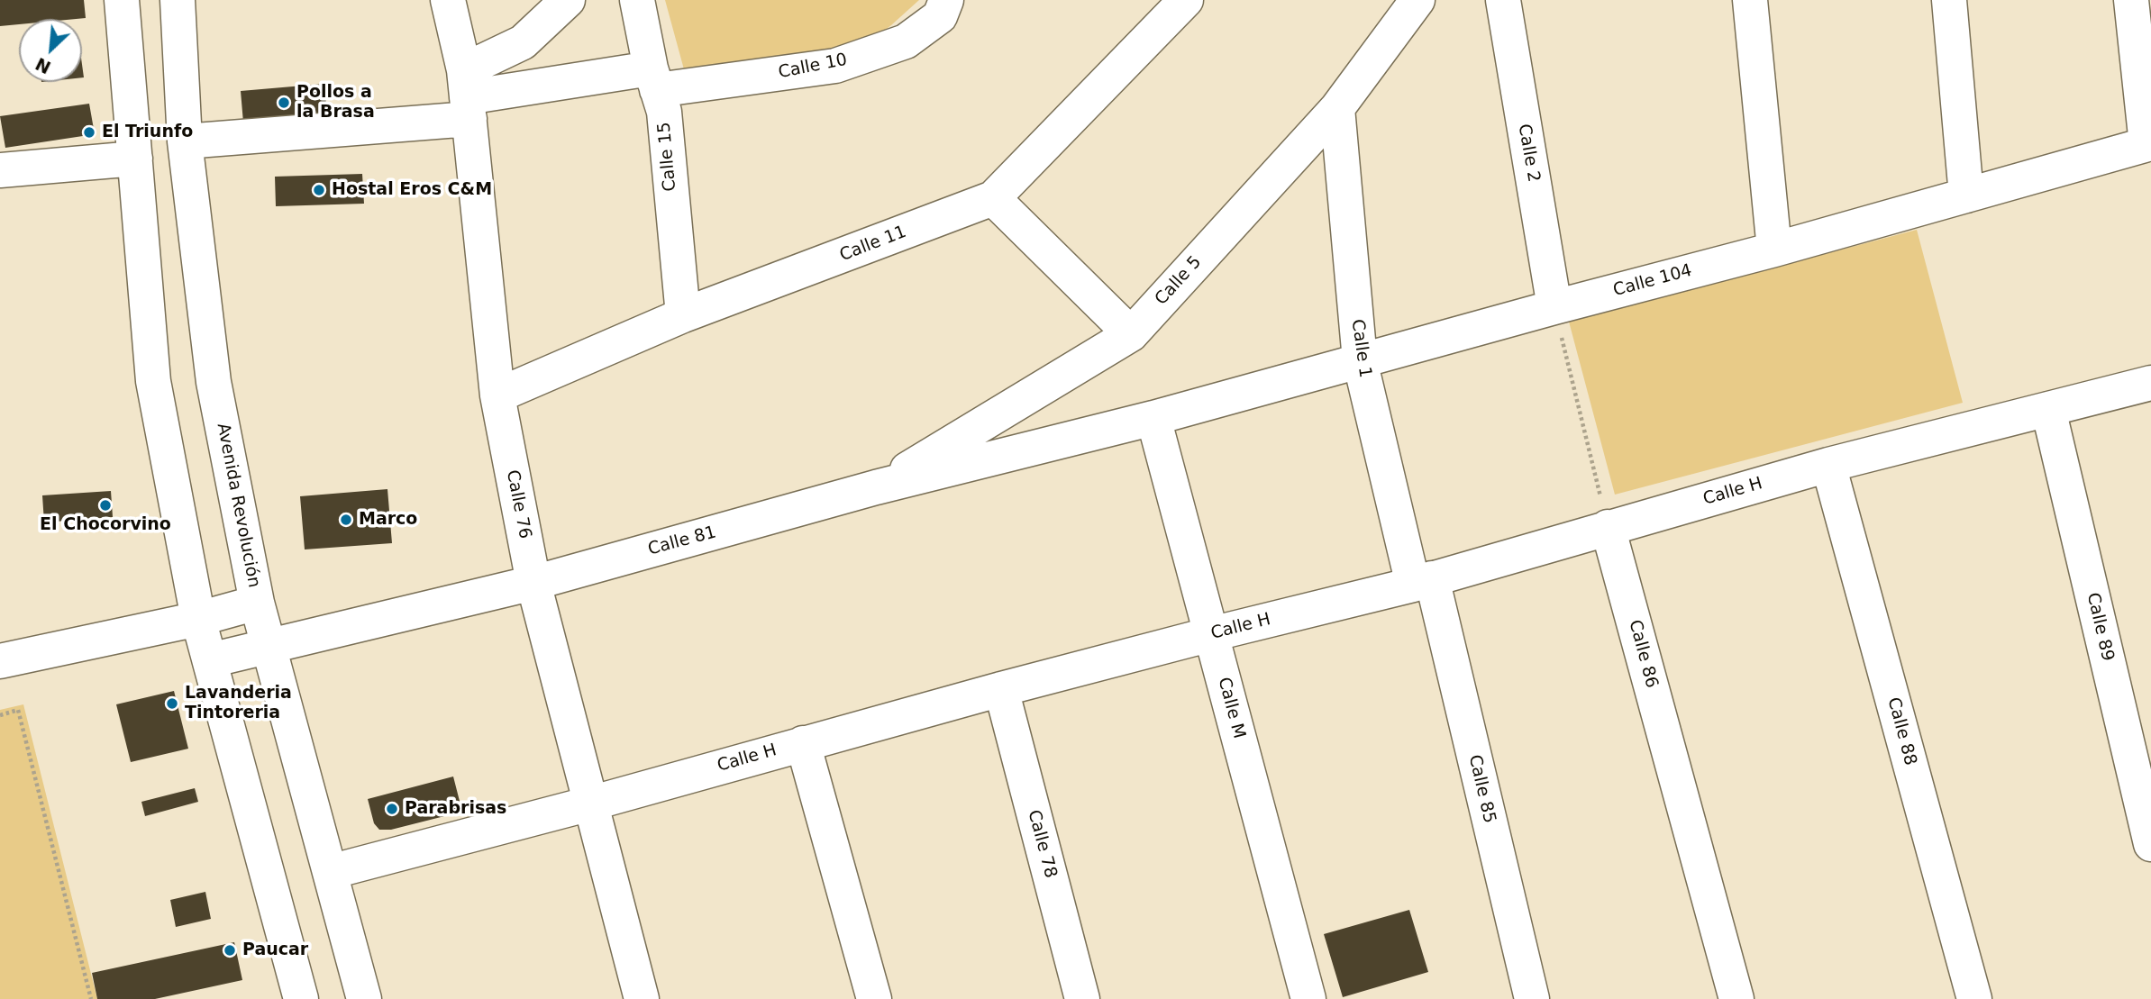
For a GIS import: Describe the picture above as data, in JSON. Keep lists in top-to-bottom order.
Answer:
{
  "streets": {
    "street": [
      "Calle 10",
      "Calle 2",
      "Calle 15",
      "Calle 11",
      "Calle 5",
      "Calle 104",
      "Calle 1",
      "Calle H",
      "Calle 76",
      "Avenida Revolución",
      "Calle 81",
      "Calle 89",
      "Calle 86",
      "Calle M",
      "Calle 88",
      "Calle 85",
      "Calle 78"
    ]
  },
  "crossings": [
    ["Calle 10", "Calle 15"],
    ["Calle 10", "Calle 76"],
    ["Calle 10", "Avenida Revolución"],
    ["Calle 2", "Calle 104"],
    ["Calle 15", "Calle 11"],
    ["Calle 11", "Calle 76"],
    ["Calle 5", "Calle 1"],
    ["Calle 5", "Calle 81"],
    ["Calle 104", "Calle 1"],
    ["Calle 104", "Calle 81"],
    ["Calle 104", "Calle M"],
    ["Calle 1", "Calle H"],
    ["Calle 1", "Calle 85"],
    ["Calle H", "Calle 76"],
    ["Calle H", "Avenida Revolución"],
    ["Calle H", "Calle 89"],
    ["Calle H", "Calle 86"],
    ["Calle H", "Calle M"],
    ["Calle H", "Calle 88"],
    ["Calle H", "Calle 85"],
    ["Calle H", "Calle 78"],
    ["Calle 76", "Calle 81"],
    ["Avenida Revolución", "Calle 81"],
    ["Calle 81", "Calle M"]
  ],
  "places": [
    "Pollos a la Brasa",
    "El Triunfo",
    "Hostal Eros C&M",
    "El Chocorvino",
    "Marco",
    "Lavanderia Tintoreria",
    "Parabrisas",
    "Paucar"
  ],
  "north": "bottom left"
}
